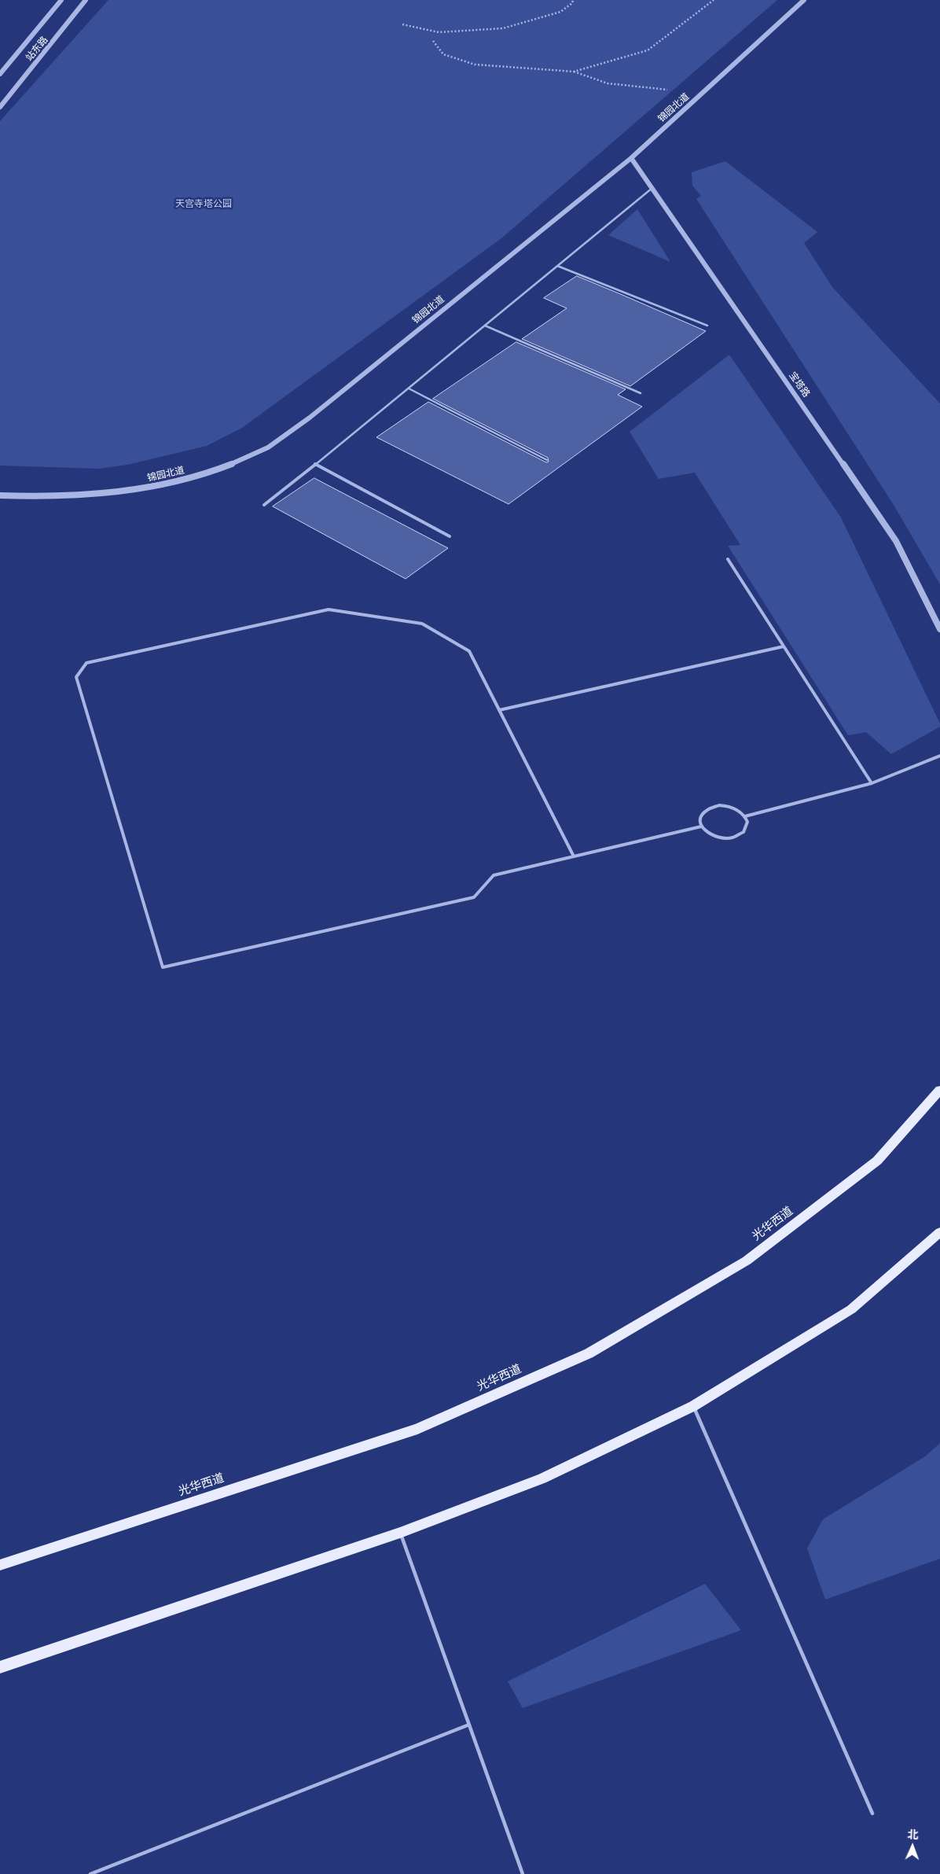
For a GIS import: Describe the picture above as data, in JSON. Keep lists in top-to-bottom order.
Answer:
{
  "streets": {
    "main road": ["光华西道"],
    "street": ["站东路", "锦园北道", "宝塔路"]
  },
  "crossings": [
    ["锦园北道", "宝塔路"]
  ],
  "parks": ["天宫寺塔公园"],
  "north": "top"
}
